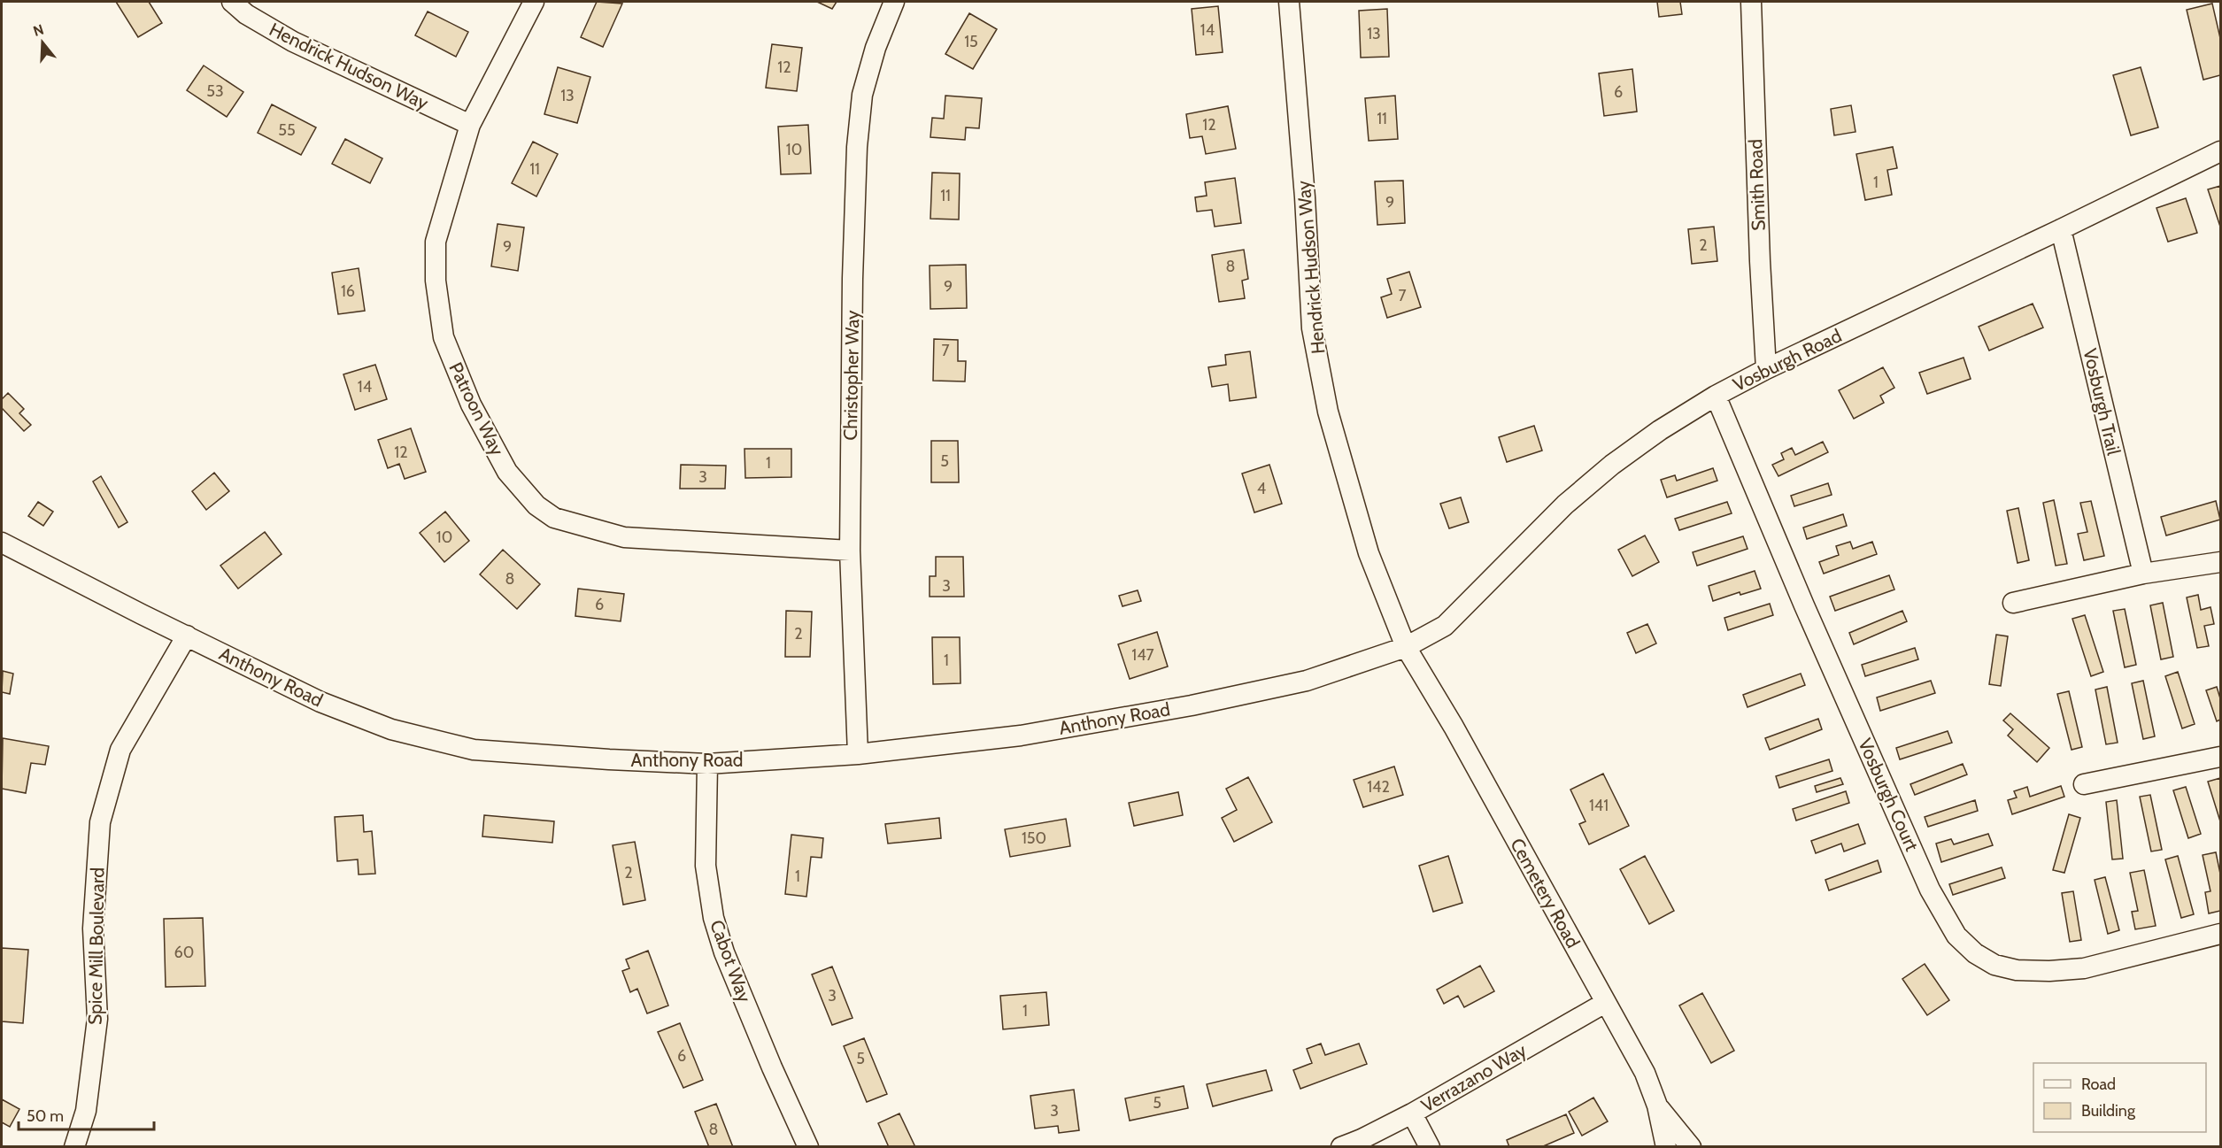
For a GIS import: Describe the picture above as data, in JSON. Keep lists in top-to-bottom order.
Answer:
{
  "streets": {
    "street": [
      "Hendrick Hudson Way",
      "Smith Road",
      "Vosburgh Road",
      "Christopher Way",
      "Vosburgh Trail",
      "Patroon Way",
      "Anthony Road",
      "Vosburgh Court",
      "Cemetery Road",
      "Spice Mill Boulevard",
      "Cabot Way",
      "Verrazano Way"
    ]
  },
  "crossings": [
    ["Hendrick Hudson Way", "Vosburgh Road"],
    ["Hendrick Hudson Way", "Patroon Way"],
    ["Hendrick Hudson Way", "Anthony Road"],
    ["Hendrick Hudson Way", "Cemetery Road"],
    ["Smith Road", "Vosburgh Road"],
    ["Vosburgh Road", "Vosburgh Trail"],
    ["Vosburgh Road", "Anthony Road"],
    ["Vosburgh Road", "Vosburgh Court"],
    ["Vosburgh Road", "Cemetery Road"],
    ["Christopher Way", "Patroon Way"],
    ["Christopher Way", "Anthony Road"],
    ["Anthony Road", "Cemetery Road"],
    ["Anthony Road", "Spice Mill Boulevard"],
    ["Anthony Road", "Cabot Way"],
    ["Cemetery Road", "Verrazano Way"]
  ],
  "house_numbers": [
    "14",
    "13",
    "15",
    "12",
    "53",
    "6",
    "13",
    "11",
    "12",
    "55",
    "10",
    "11",
    "1",
    "11",
    "9",
    "2",
    "9",
    "8",
    "9",
    "16",
    "7",
    "7",
    "14",
    "12",
    "5",
    "1",
    "3",
    "4",
    "10",
    "8",
    "3",
    "6",
    "2",
    "147",
    "1",
    "142",
    "141",
    "150",
    "2",
    "1",
    "60",
    "3",
    "1",
    "6",
    "5",
    "5",
    "3",
    "8"
  ],
  "legend": ["Road", "Building"],
  "scale_bar": "50 m",
  "north": "top"
}
